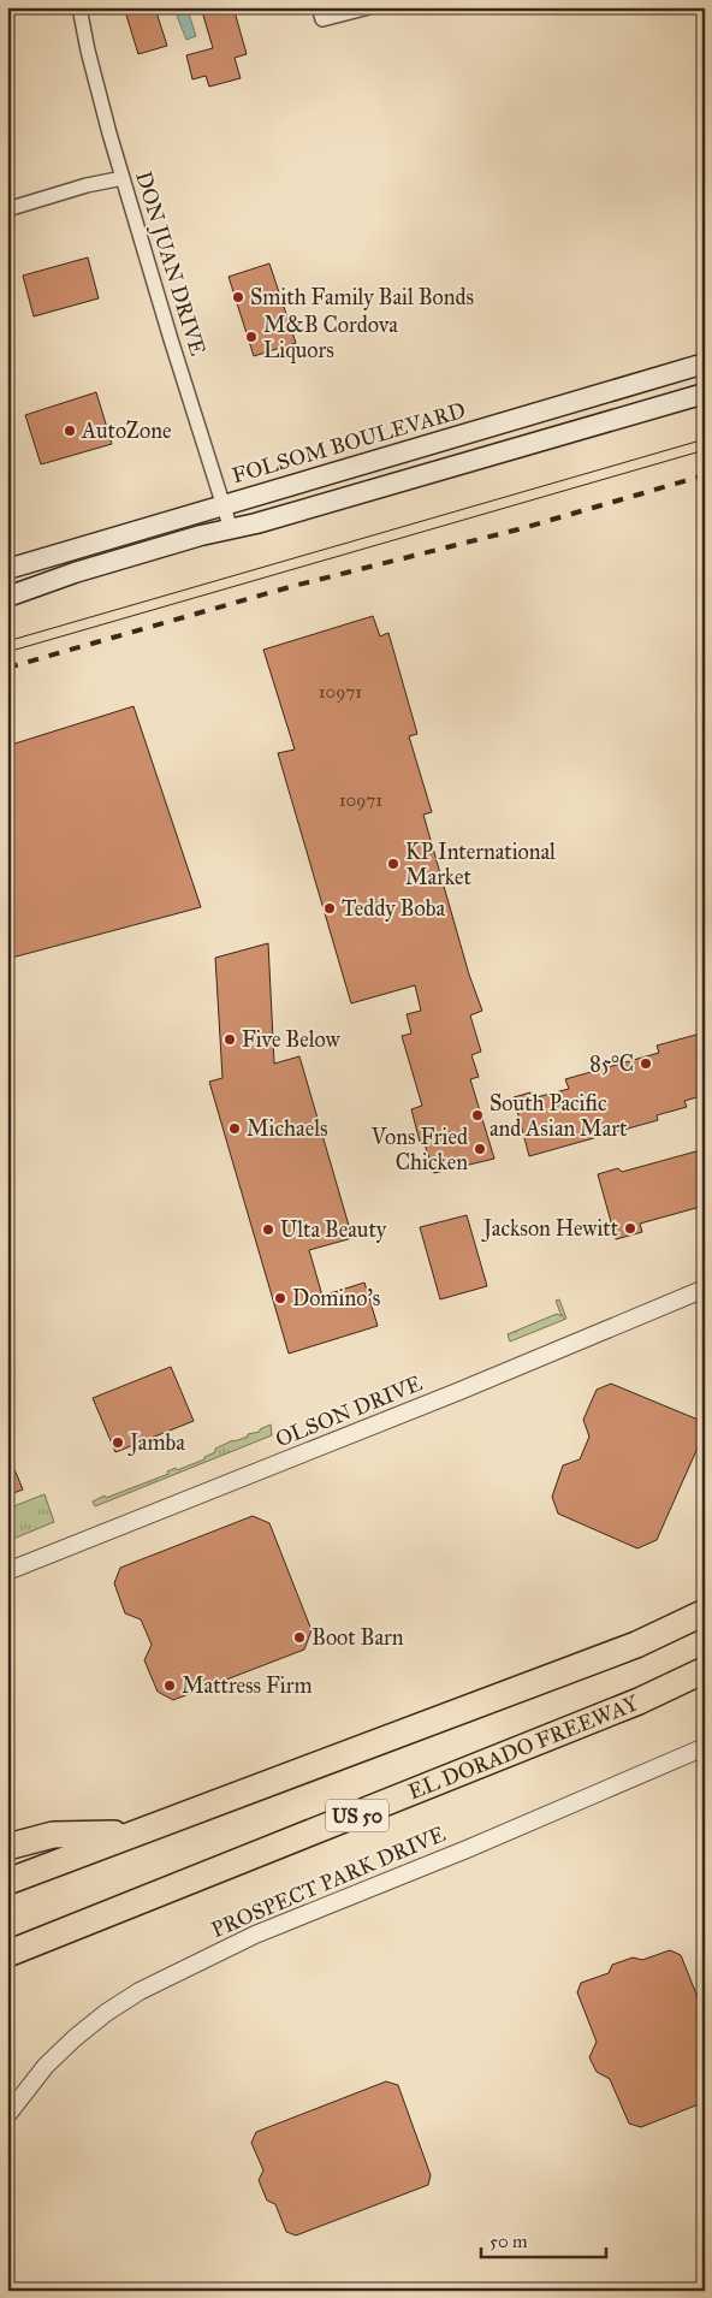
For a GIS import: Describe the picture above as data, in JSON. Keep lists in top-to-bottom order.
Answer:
{
  "streets": {
    "highway": ["EL DORADO FREEWAY", "US 50"],
    "main road": ["FOLSOM BOULEVARD"],
    "street": ["DON JUAN DRIVE", "OLSON DRIVE", "PROSPECT PARK DRIVE"]
  },
  "crossings": [
    ["DON JUAN DRIVE", "FOLSOM BOULEVARD"]
  ],
  "places": [
    "Smith Family Bail Bonds",
    "M&B Cordova Liquors",
    "AutoZone",
    "KP International Market",
    "Teddy Boba",
    "Five Below",
    "85°C",
    "South Pacific and Asian Mart",
    "Michaels",
    "Vons Fried Chicken",
    "Jackson Hewitt",
    "Ulta Beauty",
    "Domino's",
    "Jamba",
    "Boot Barn",
    "Mattress Firm"
  ],
  "house_numbers": ["10971", "10971"],
  "scale_bar": "50 m"
}
